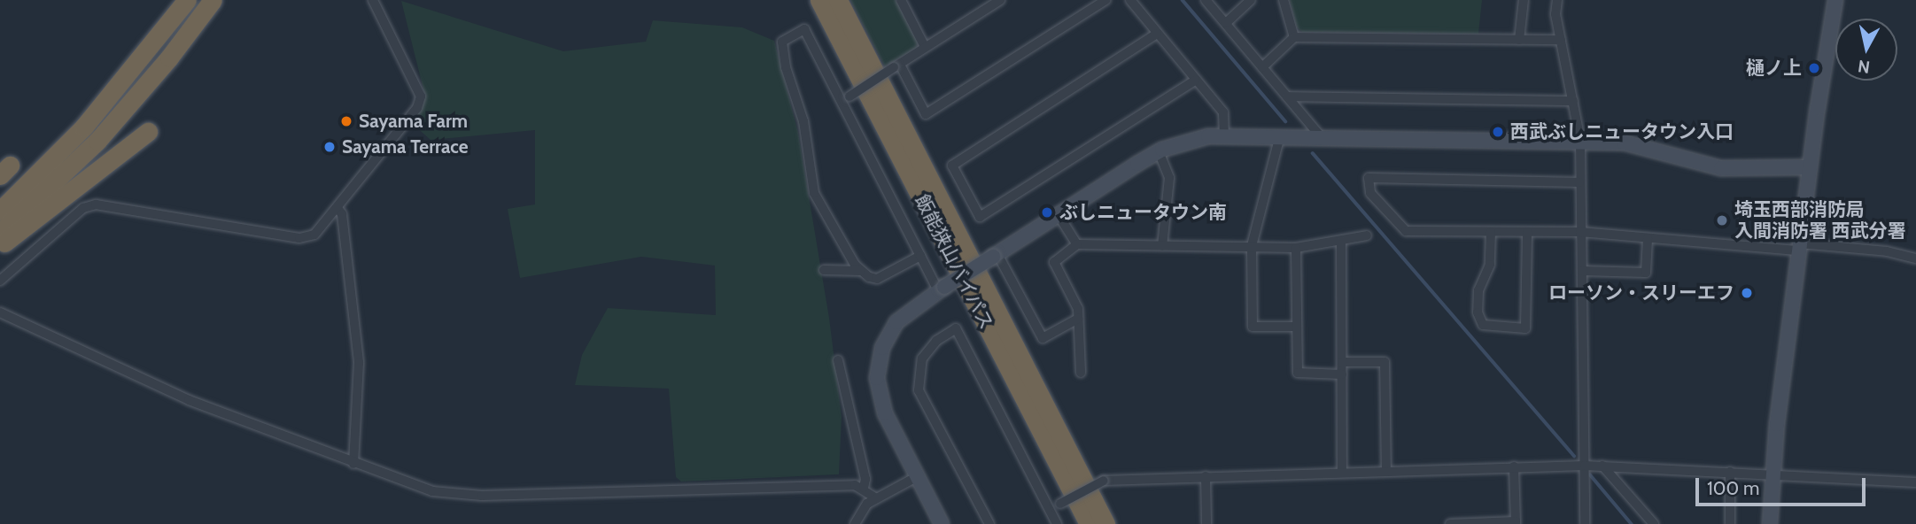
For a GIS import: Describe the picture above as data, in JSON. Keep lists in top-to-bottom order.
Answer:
{
  "streets": {
    "highway": ["飯能狭山バイパス"]
  },
  "places": [
    "樋ノ上",
    "Sayama Farm",
    "西武ぶしニュータウン入口",
    "Sayama Terrace",
    "ぶしニュータウン南",
    "埼玉西部消防局 入間消防署 西武分署",
    "ローソン・スリーエフ"
  ],
  "scale_bar": "100 m",
  "north": "bottom"
}
